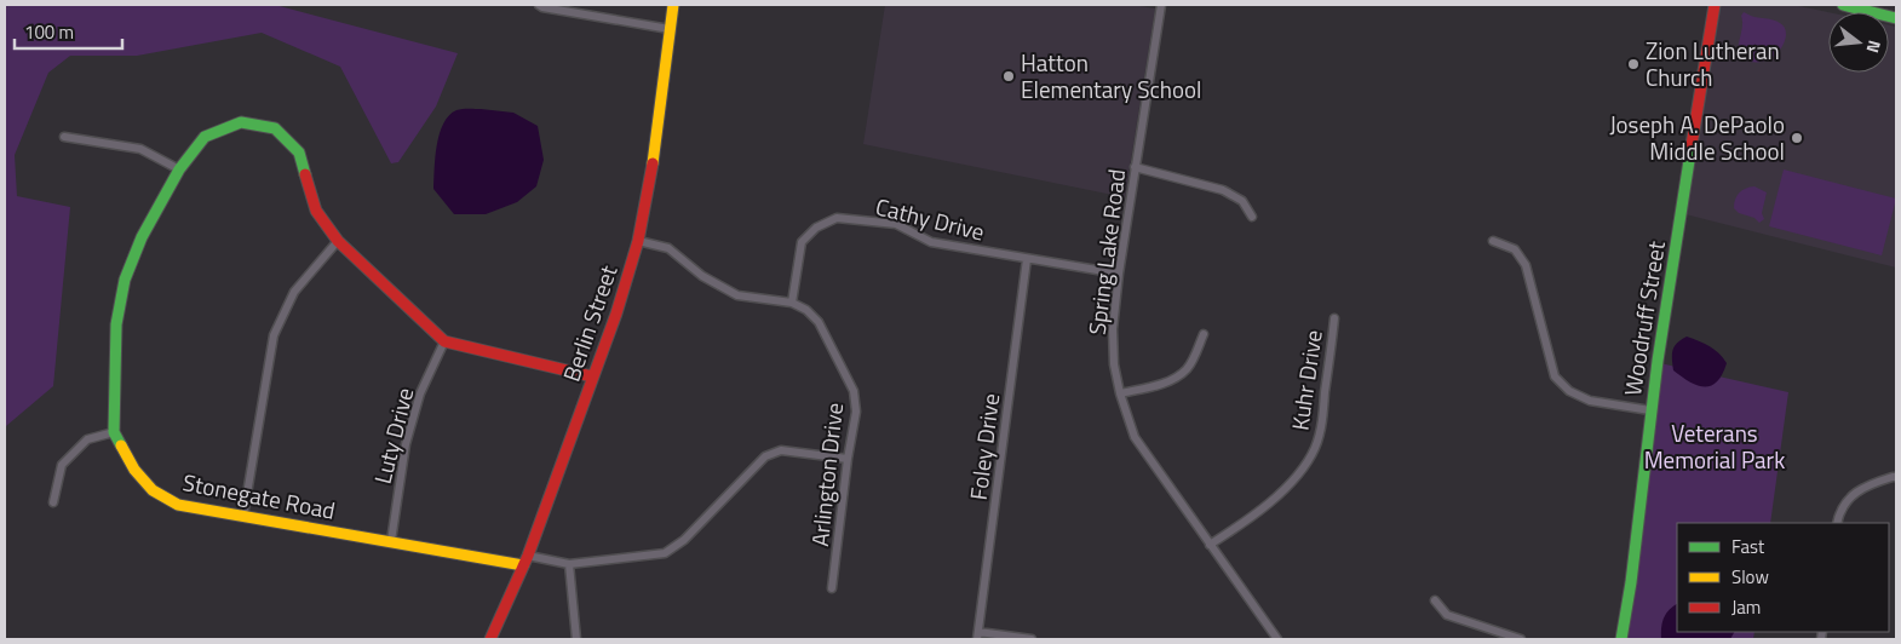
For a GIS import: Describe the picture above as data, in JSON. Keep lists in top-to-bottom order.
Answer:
{
  "streets": {
    "street": [
      "Cathy Drive",
      "Spring Lake Road",
      "Woodruff Street",
      "Berlin Street",
      "Kuhr Drive",
      "Luty Drive",
      "Foley Drive",
      "Arlington Drive",
      "Stonegate Road"
    ]
  },
  "crossings": [
    ["Cathy Drive", "Spring Lake Road"],
    ["Cathy Drive", "Foley Drive"],
    ["Cathy Drive", "Arlington Drive"],
    ["Spring Lake Road", "Kuhr Drive"],
    ["Berlin Street", "Arlington Drive"],
    ["Berlin Street", "Stonegate Road"],
    ["Luty Drive", "Stonegate Road"]
  ],
  "parks": ["Veterans Memorial Park"],
  "places": ["Zion Lutheran Church", "Hatton Elementary School", "Joseph A. DePaolo Middle School"],
  "legend": ["Fast", "Slow", "Jam"],
  "scale_bar": "100 m",
  "north": "right"
}
